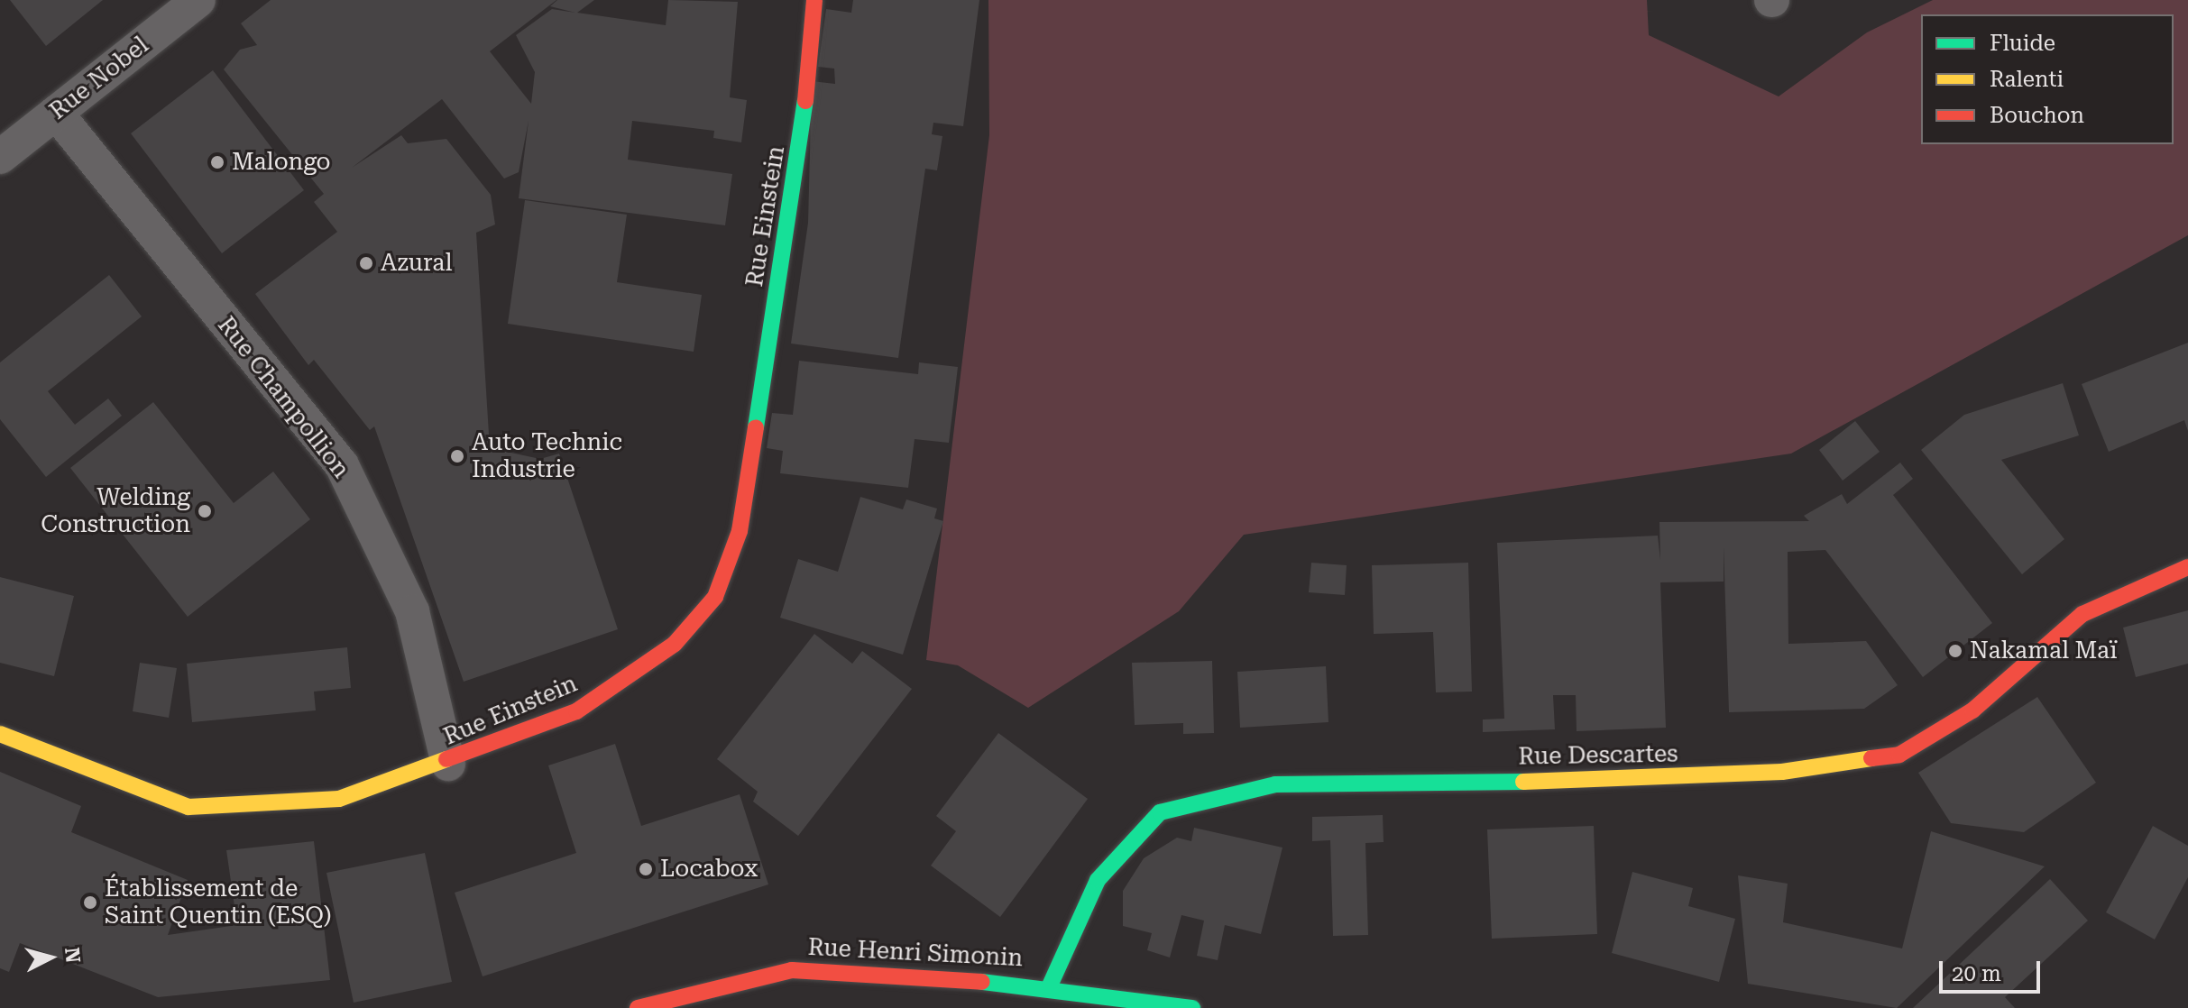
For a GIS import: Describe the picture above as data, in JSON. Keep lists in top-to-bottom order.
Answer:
{
  "streets": {
    "street": [
      "Rue Nobel",
      "Rue Einstein",
      "Rue Champollion",
      "Rue Descartes",
      "Rue Henri Simonin"
    ]
  },
  "crossings": [
    ["Rue Nobel", "Rue Champollion"],
    ["Rue Einstein", "Rue Champollion"],
    ["Rue Descartes", "Rue Henri Simonin"]
  ],
  "places": [
    "Malongo",
    "Azural",
    "Auto Technic Industrie",
    "Welding Construction",
    "Nakamal Maï",
    "Locabox",
    "Établissement de Saint Quentin (ESQ)"
  ],
  "legend": ["Fluide", "Ralenti", "Bouchon"],
  "scale_bar": "20 m",
  "north": "right"
}
